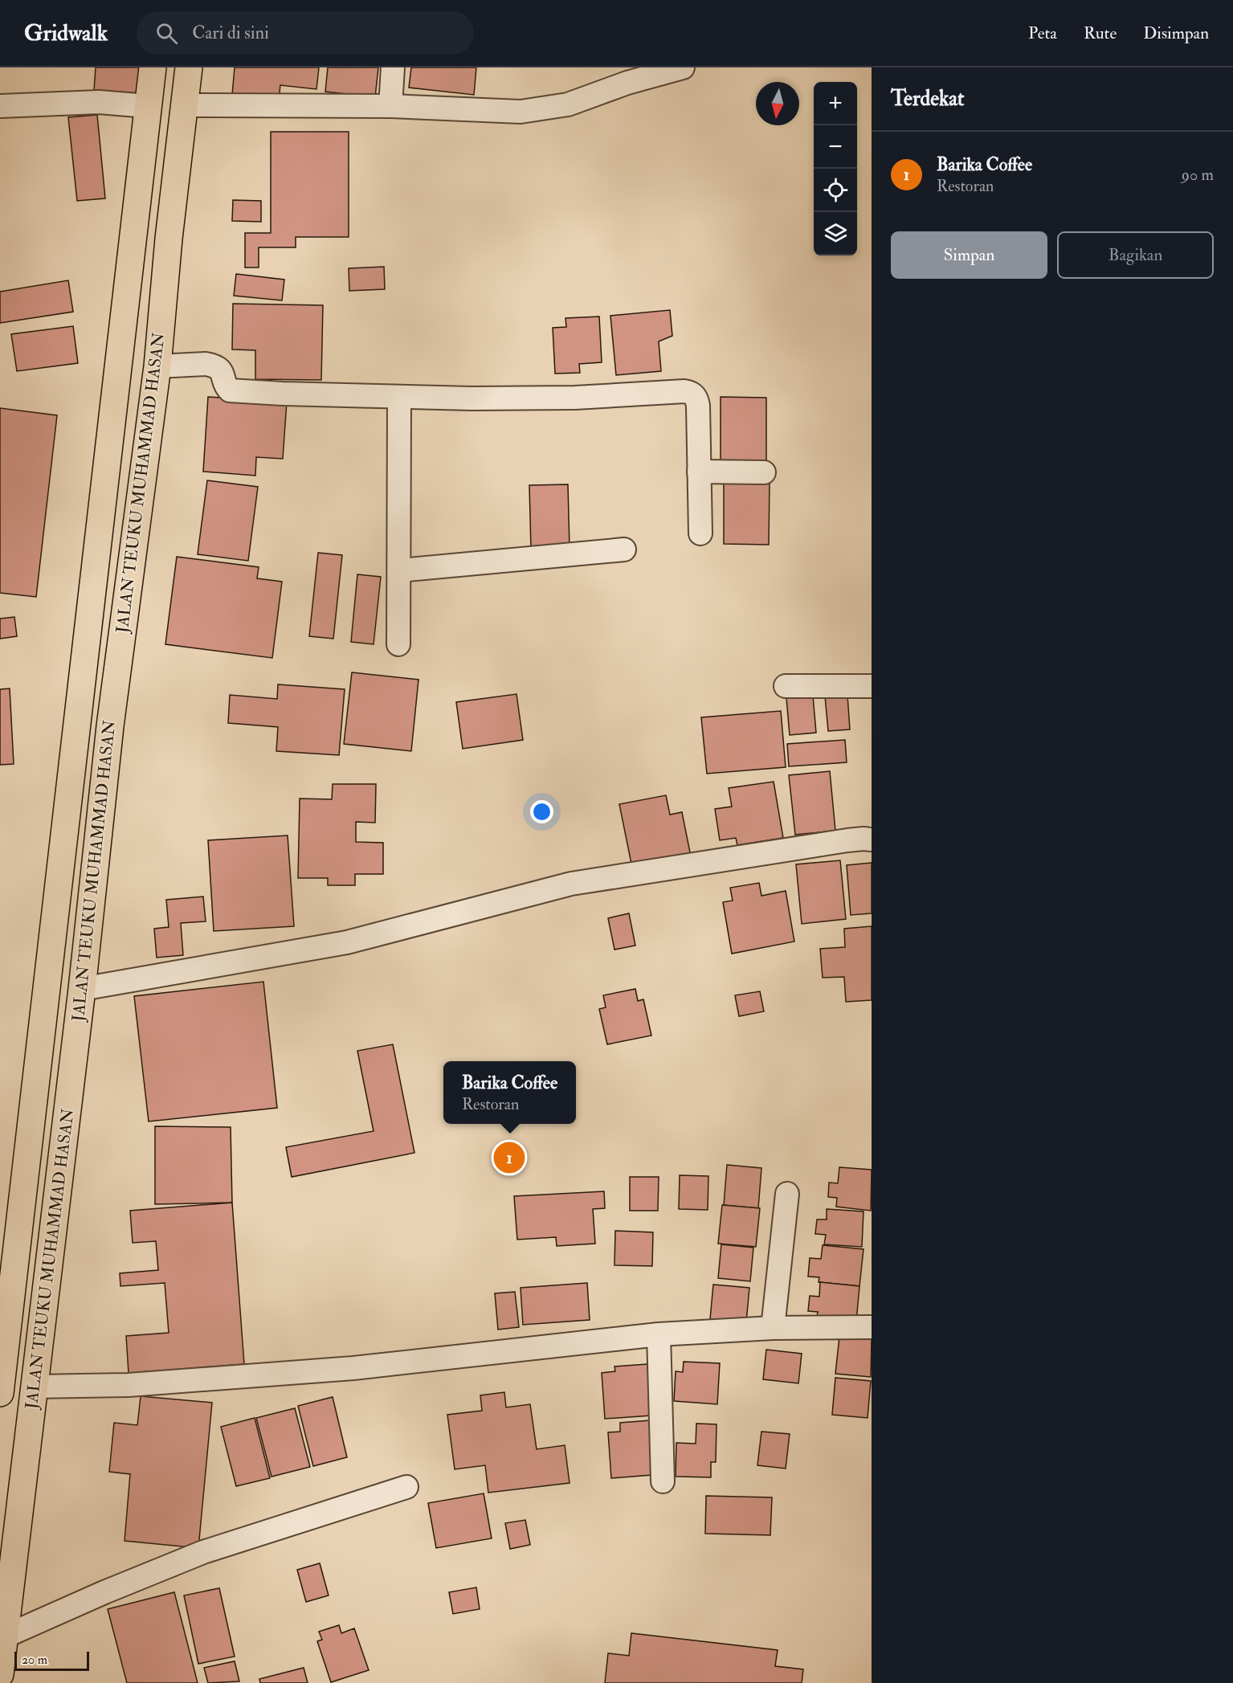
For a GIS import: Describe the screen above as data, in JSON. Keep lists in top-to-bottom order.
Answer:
{
  "streets": {
    "highway": ["JALAN TEUKU MUHAMMAD HASAN"]
  },
  "scale_bar": "20 m",
  "north": "bottom",
  "page": {
    "header": "Gridwalk",
    "search": "Cari di sini",
    "nav": ["Peta", "Rute", "Disimpan"],
    "heading": "Terdekat",
    "map_buttons": ["+", "−"],
    "list": [
      {
        "mark": "1",
        "name": "Barika Coffee",
        "note": "Restoran",
        "value": "90 m"
      }
    ],
    "buttons": ["Simpan", "Bagikan"],
    "popup": ["Barika Coffee", "Restoran"],
    "pins": "1",
    "scale": "20 m"
  }
}
